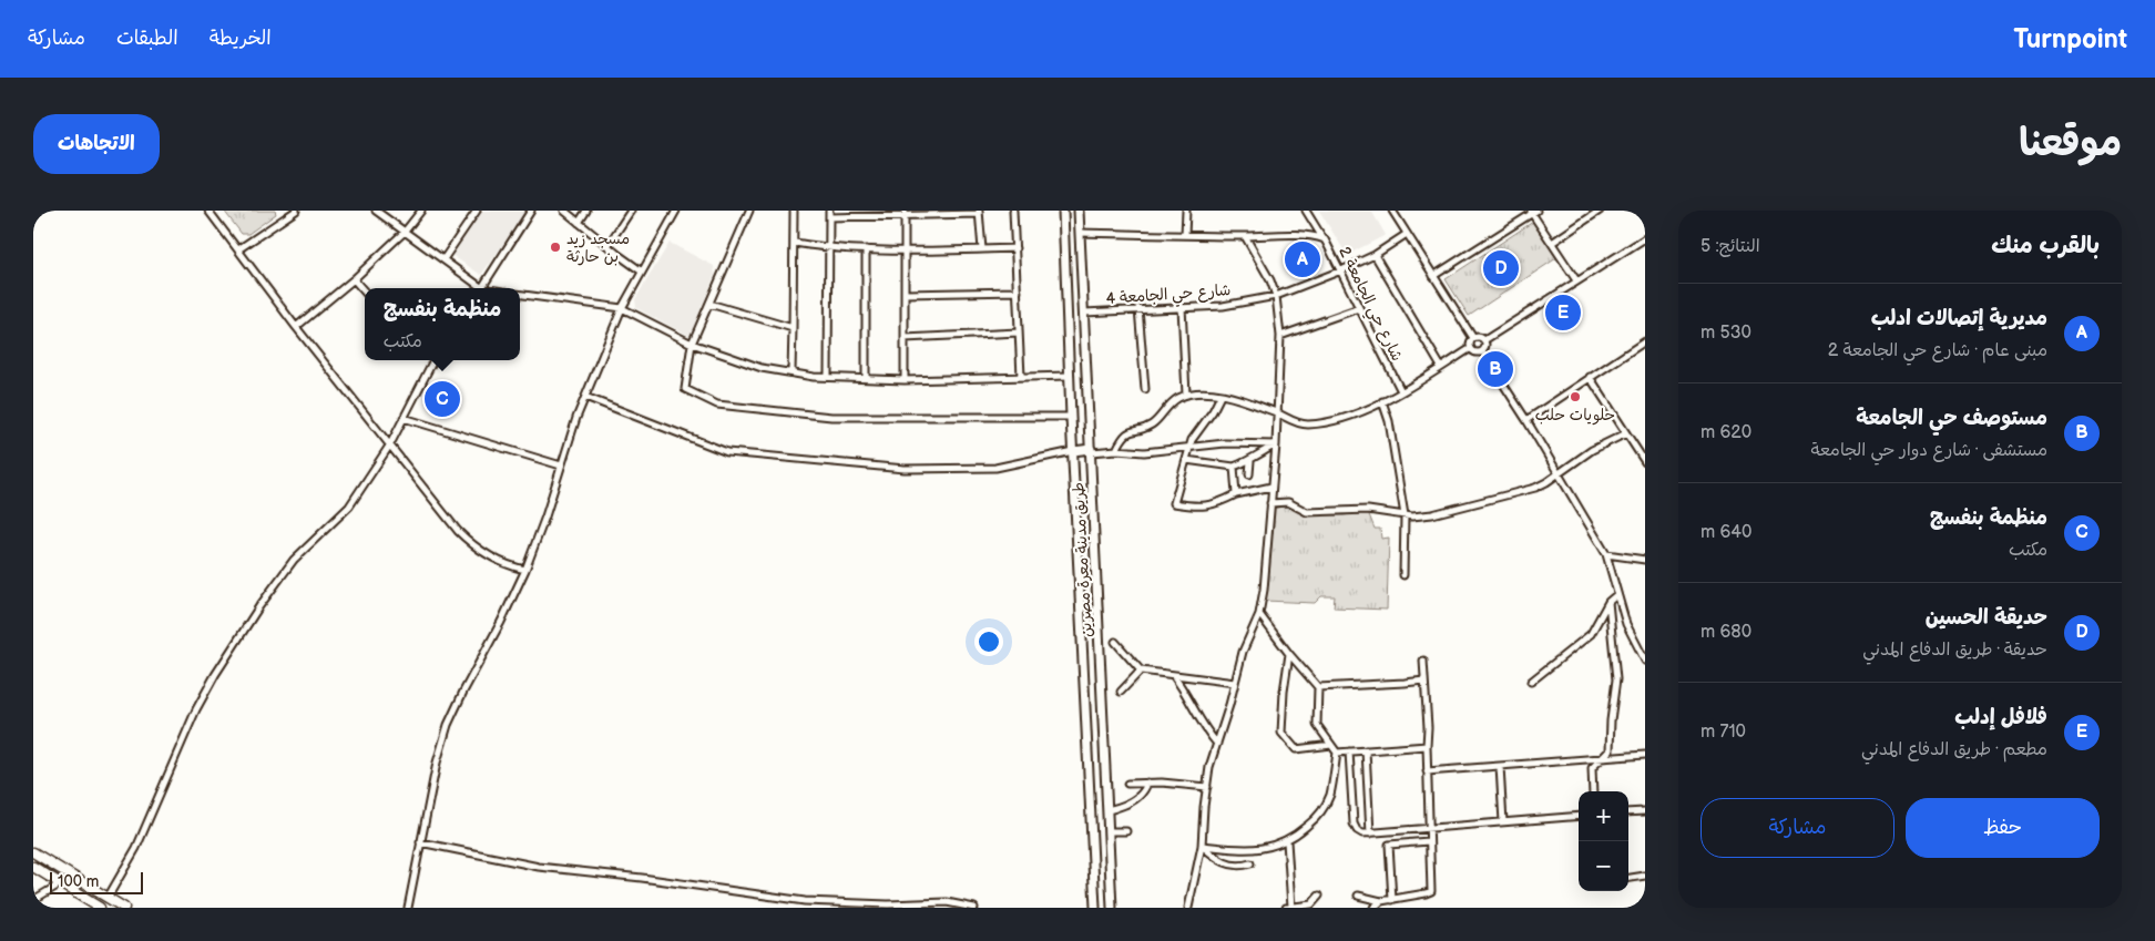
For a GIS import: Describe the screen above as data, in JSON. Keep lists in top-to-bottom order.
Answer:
{
  "streets": {
    "main road": ["طريق مدينة معرة مصرين"],
    "street": ["شارع حي الجامعة 4", "شارع حي الجامعة 2"]
  },
  "crossings": [
    ["شارع حي الجامعة 4", "شارع حي الجامعة 2"],
    ["شارع حي الجامعة 4", "طريق مدينة معرة مصرين"],
    ["شارع حي الجامعة 2", "طريق مدينة معرة مصرين"]
  ],
  "places": ["مسجد زيد بن حارثة", "حلويات حلب"],
  "scale_bar": "100 m",
  "page": {
    "header": "Turnpoint",
    "nav": ["الخريطة", "الطبقات", "مشاركة"],
    "title": "موقعنا",
    "buttons": [
      "الاتجاهات",
      ["حفظ", "مشاركة"]
    ],
    "heading": ["بالقرب منك", "النتائج: 5"],
    "pins": [
      "A",
      "D",
      "E",
      "B",
      "C"
    ],
    "list": [
      {
        "mark": "A",
        "name": "مديرية إتصالات ادلب",
        "note": "مبنى عام · شارع حي الجامعة 2",
        "value": "530 m"
      },
      {
        "mark": "B",
        "name": "مستوصف حي الجامعة",
        "note": "مستشفى · شارع دوار حي الجامعة",
        "value": "620 m"
      },
      {
        "mark": "C",
        "name": "منظمة بنفسج",
        "note": "مكتب",
        "value": "640 m"
      },
      {
        "mark": "D",
        "name": "حديقة الحسين",
        "note": "حديقة · طريق الدفاع المدني",
        "value": "680 m"
      },
      {
        "mark": "E",
        "name": "فلافل إدلب",
        "note": "مطعم · طريق الدفاع المدني",
        "value": "710 m"
      }
    ],
    "popup": ["منظمة بنفسج", "مكتب"],
    "map_buttons": ["+", "−"],
    "scale": "100 m"
  }
}
